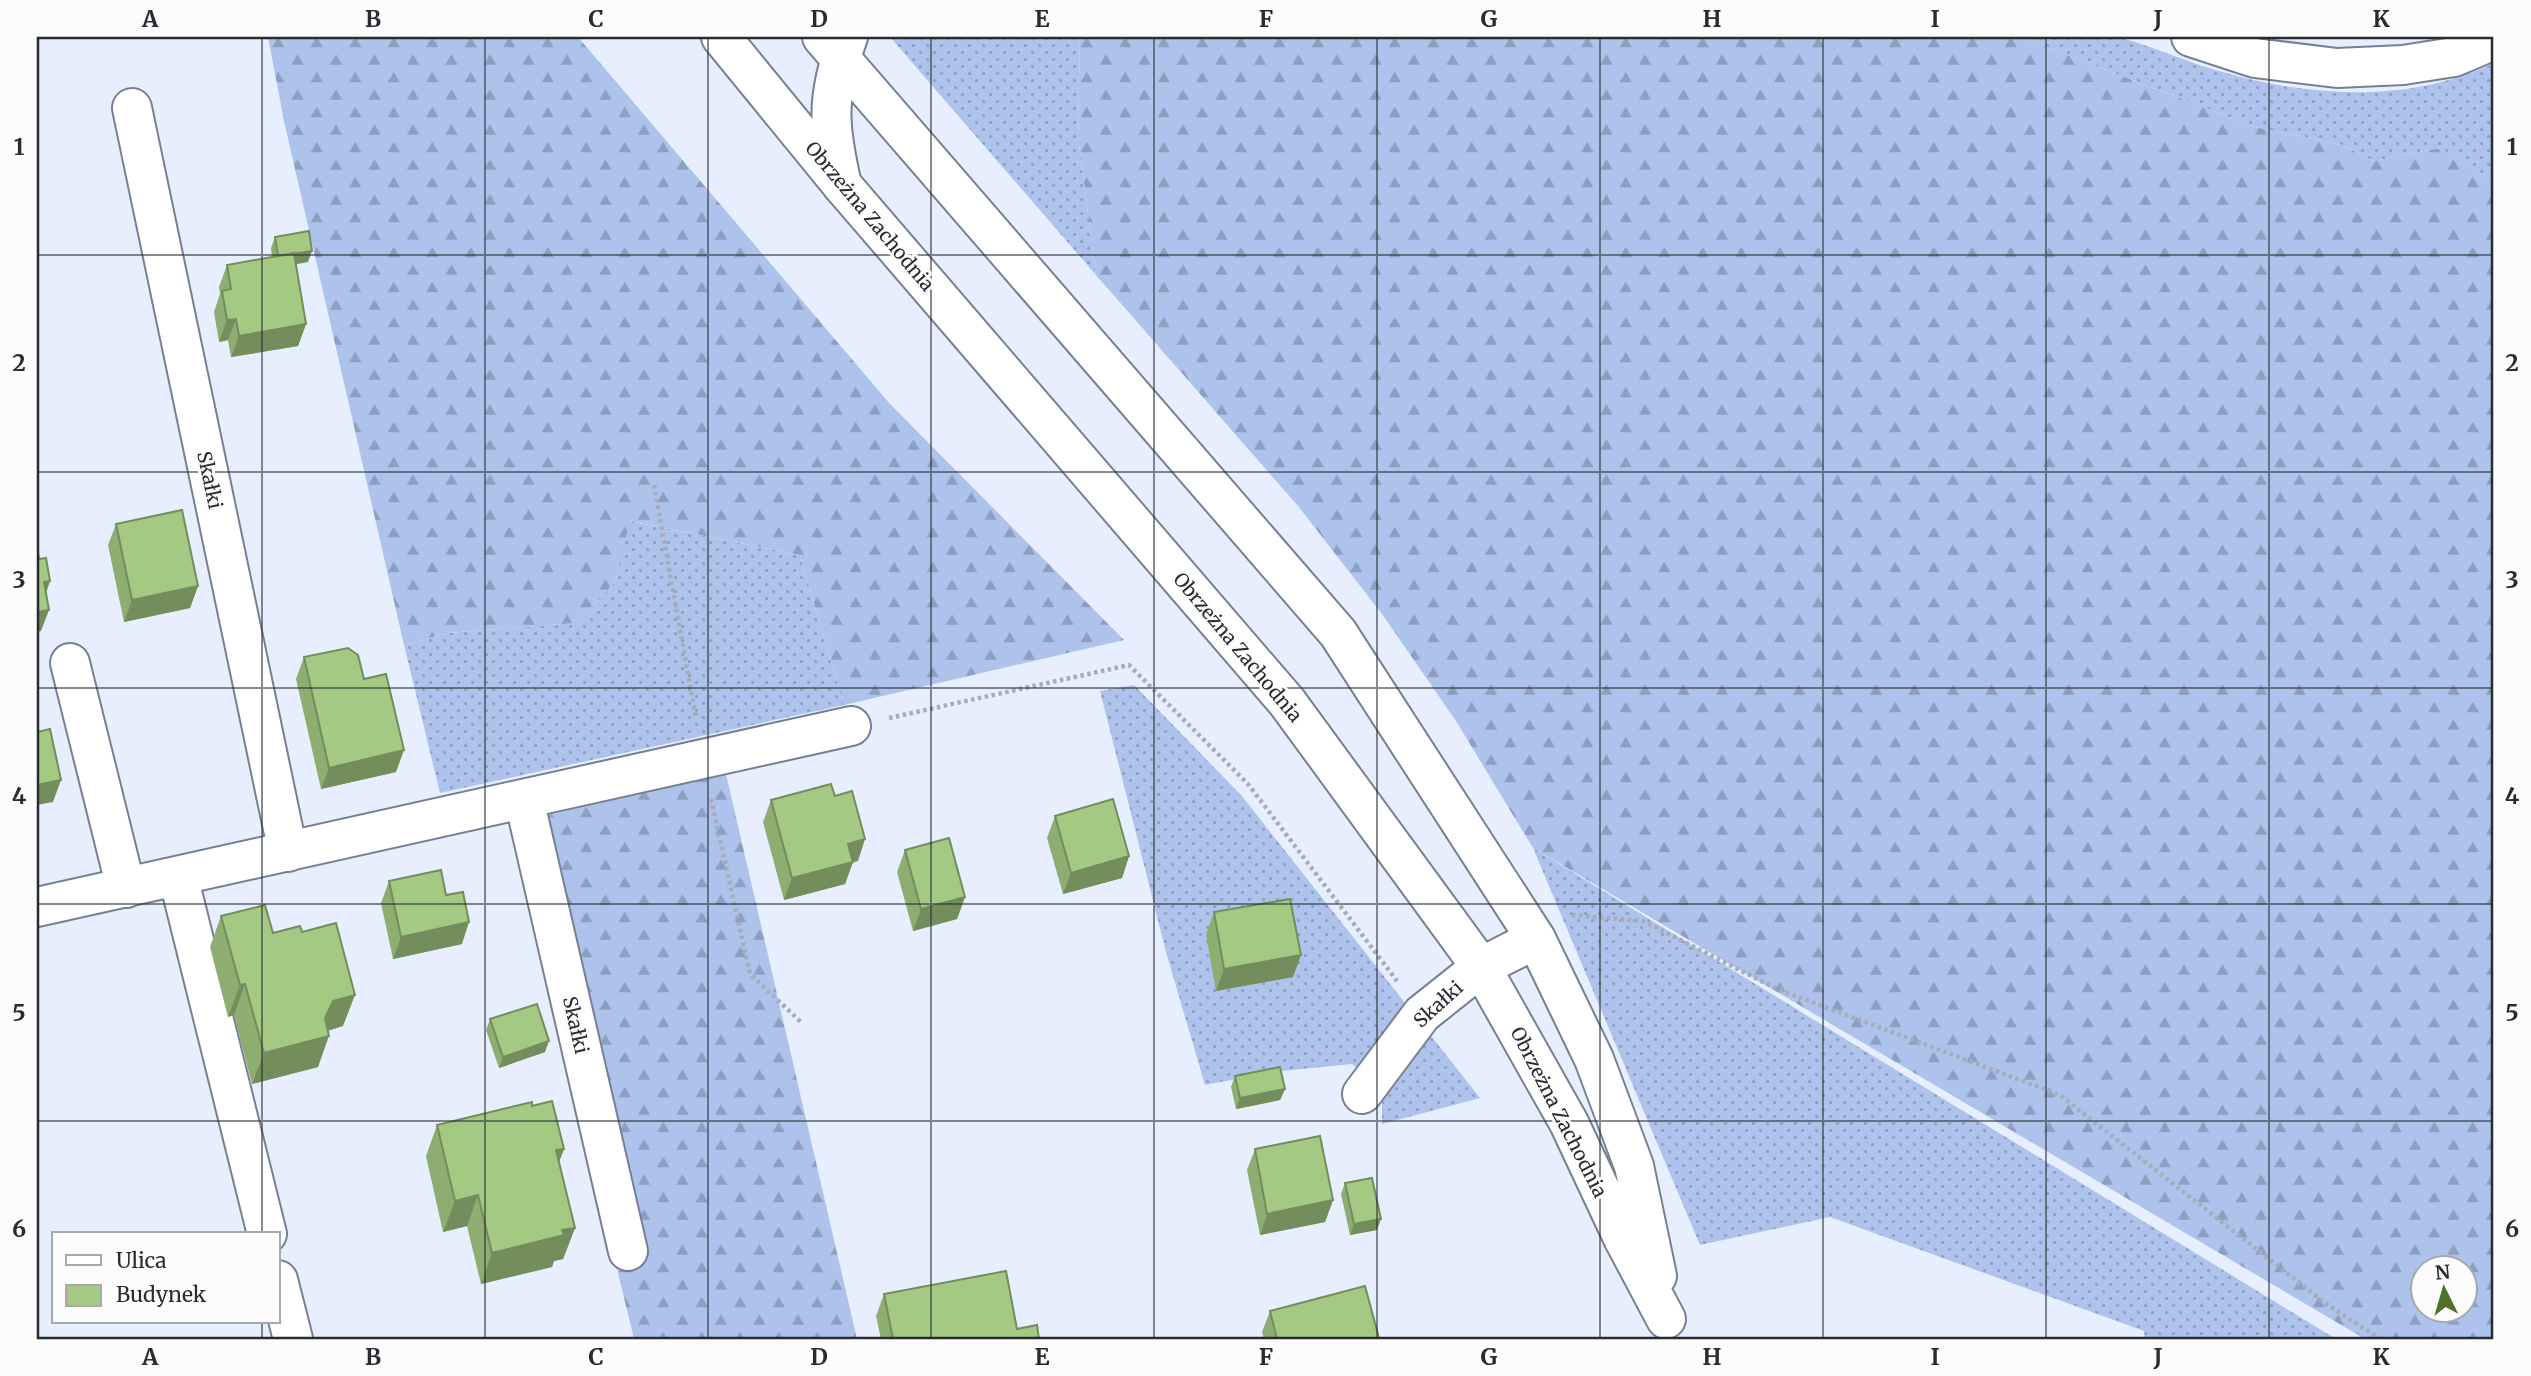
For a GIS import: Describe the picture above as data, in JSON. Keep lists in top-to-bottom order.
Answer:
{
  "streets": {
    "main road": ["Obrzeżna Zachodnia", "Skałki"]
  },
  "crossings": [
    ["Obrzeżna Zachodnia", "Skałki"]
  ],
  "legend": ["Ulica", "Budynek"],
  "north": "top",
  "grid": {
    "columns": [
      "A",
      "B",
      "C",
      "D",
      "E",
      "F",
      "G",
      "H",
      "I",
      "J",
      "K"
    ],
    "rows": [
      "1",
      "2",
      "3",
      "4",
      "5",
      "6"
    ]
  }
}
